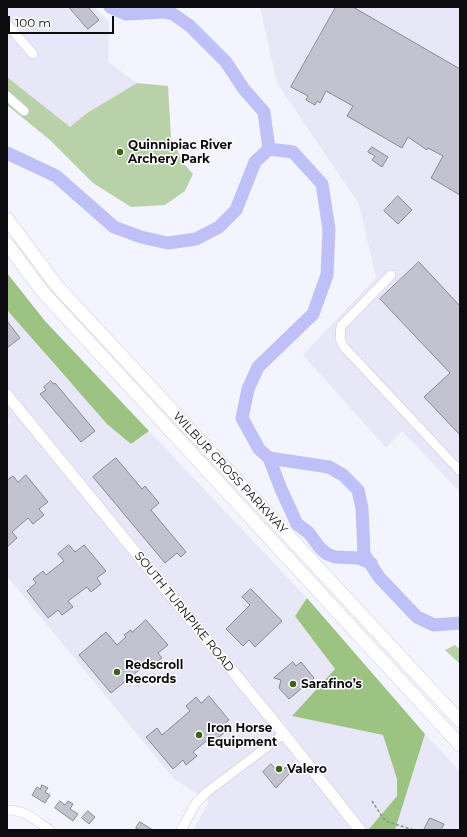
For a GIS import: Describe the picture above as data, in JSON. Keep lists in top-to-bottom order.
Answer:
{
  "streets": {
    "highway": ["WILBUR CROSS PARKWAY"],
    "main road": ["SOUTH TURNPIKE ROAD"]
  },
  "places": [
    "Quinnipiac River Archery Park",
    "Redscroll Records",
    "Sarafino’s",
    "Iron Horse Equipment",
    "Valero"
  ],
  "scale_bar": "100 m"
}
